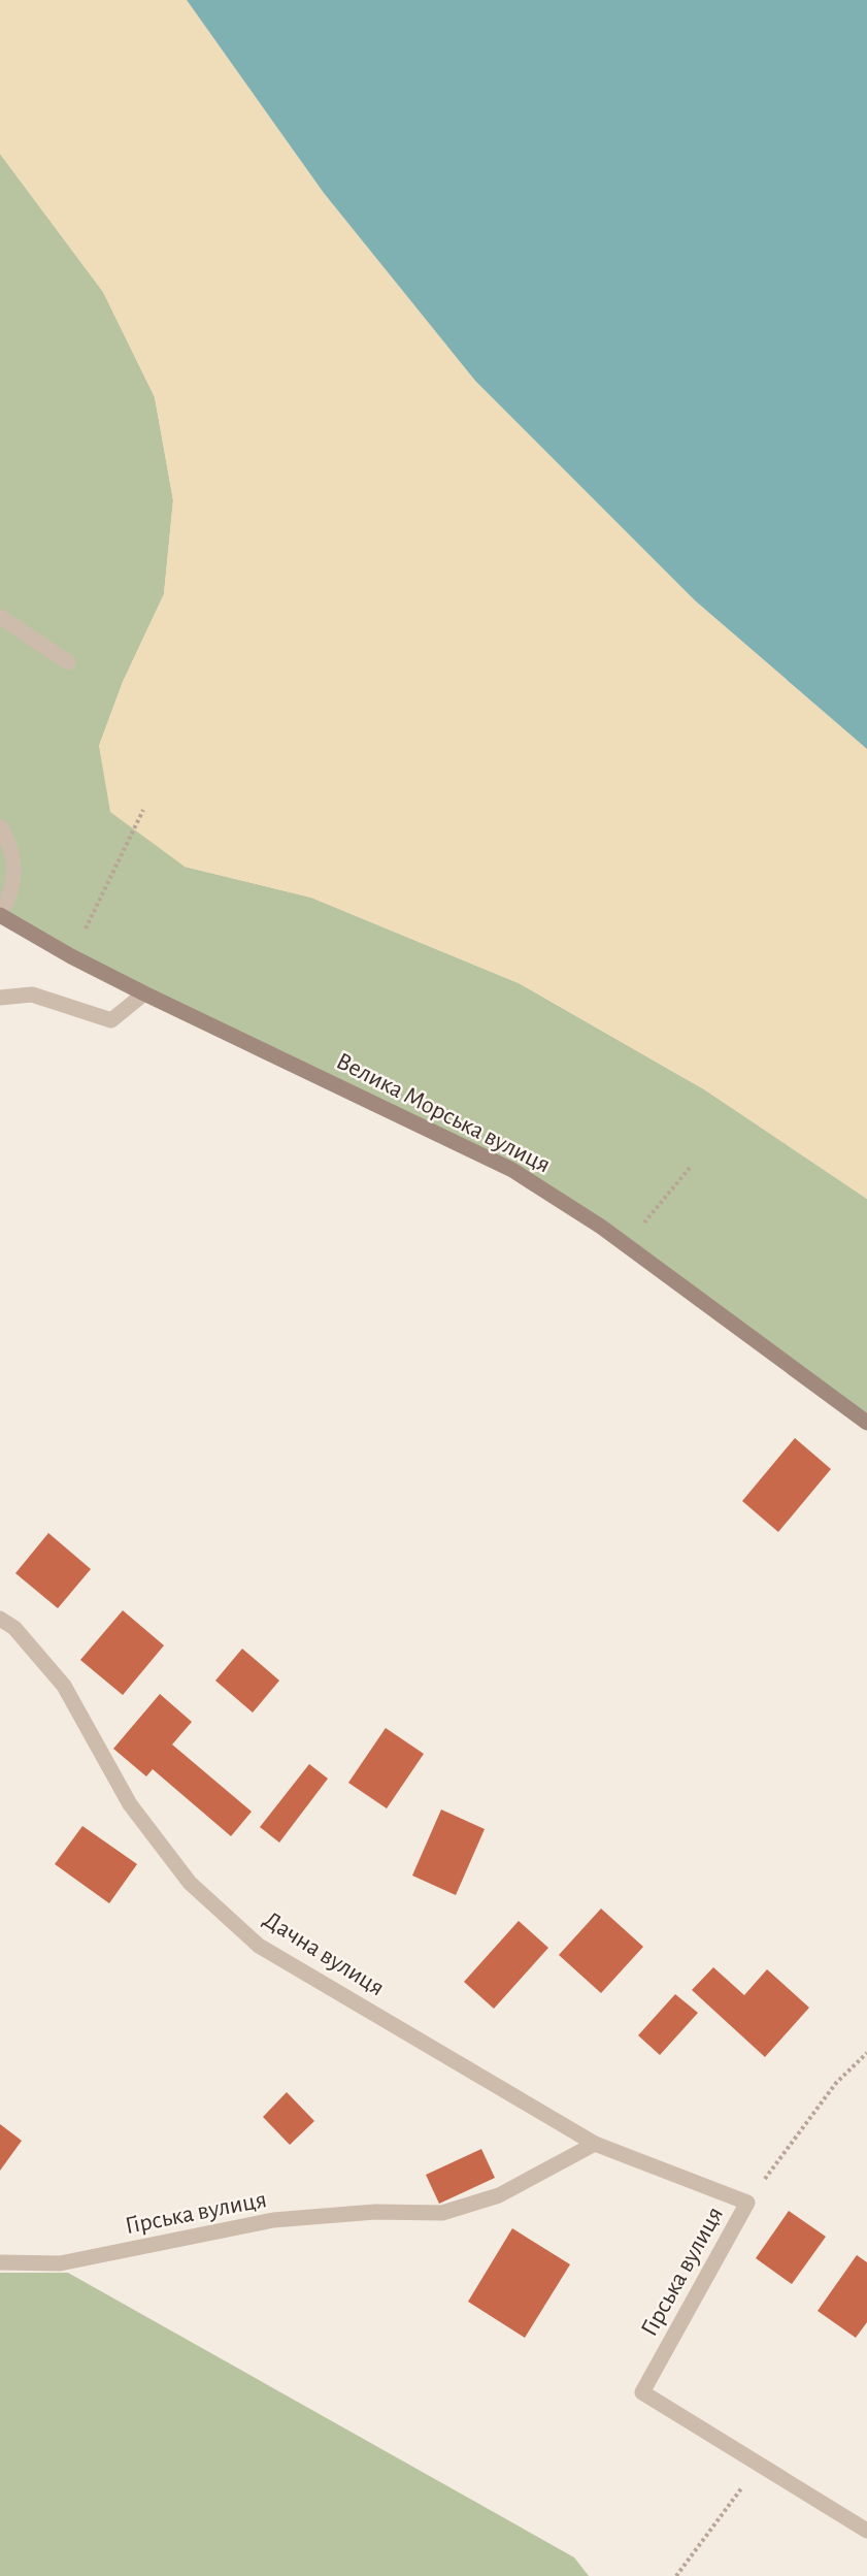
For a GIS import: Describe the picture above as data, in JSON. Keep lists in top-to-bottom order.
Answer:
{
  "streets": {
    "street": ["Велика Морська вулиця", "Дачна вулиця", "Гірська вулиця"]
  },
  "crossings": [
    ["Дачна вулиця", "Гірська вулиця"]
  ]
}
